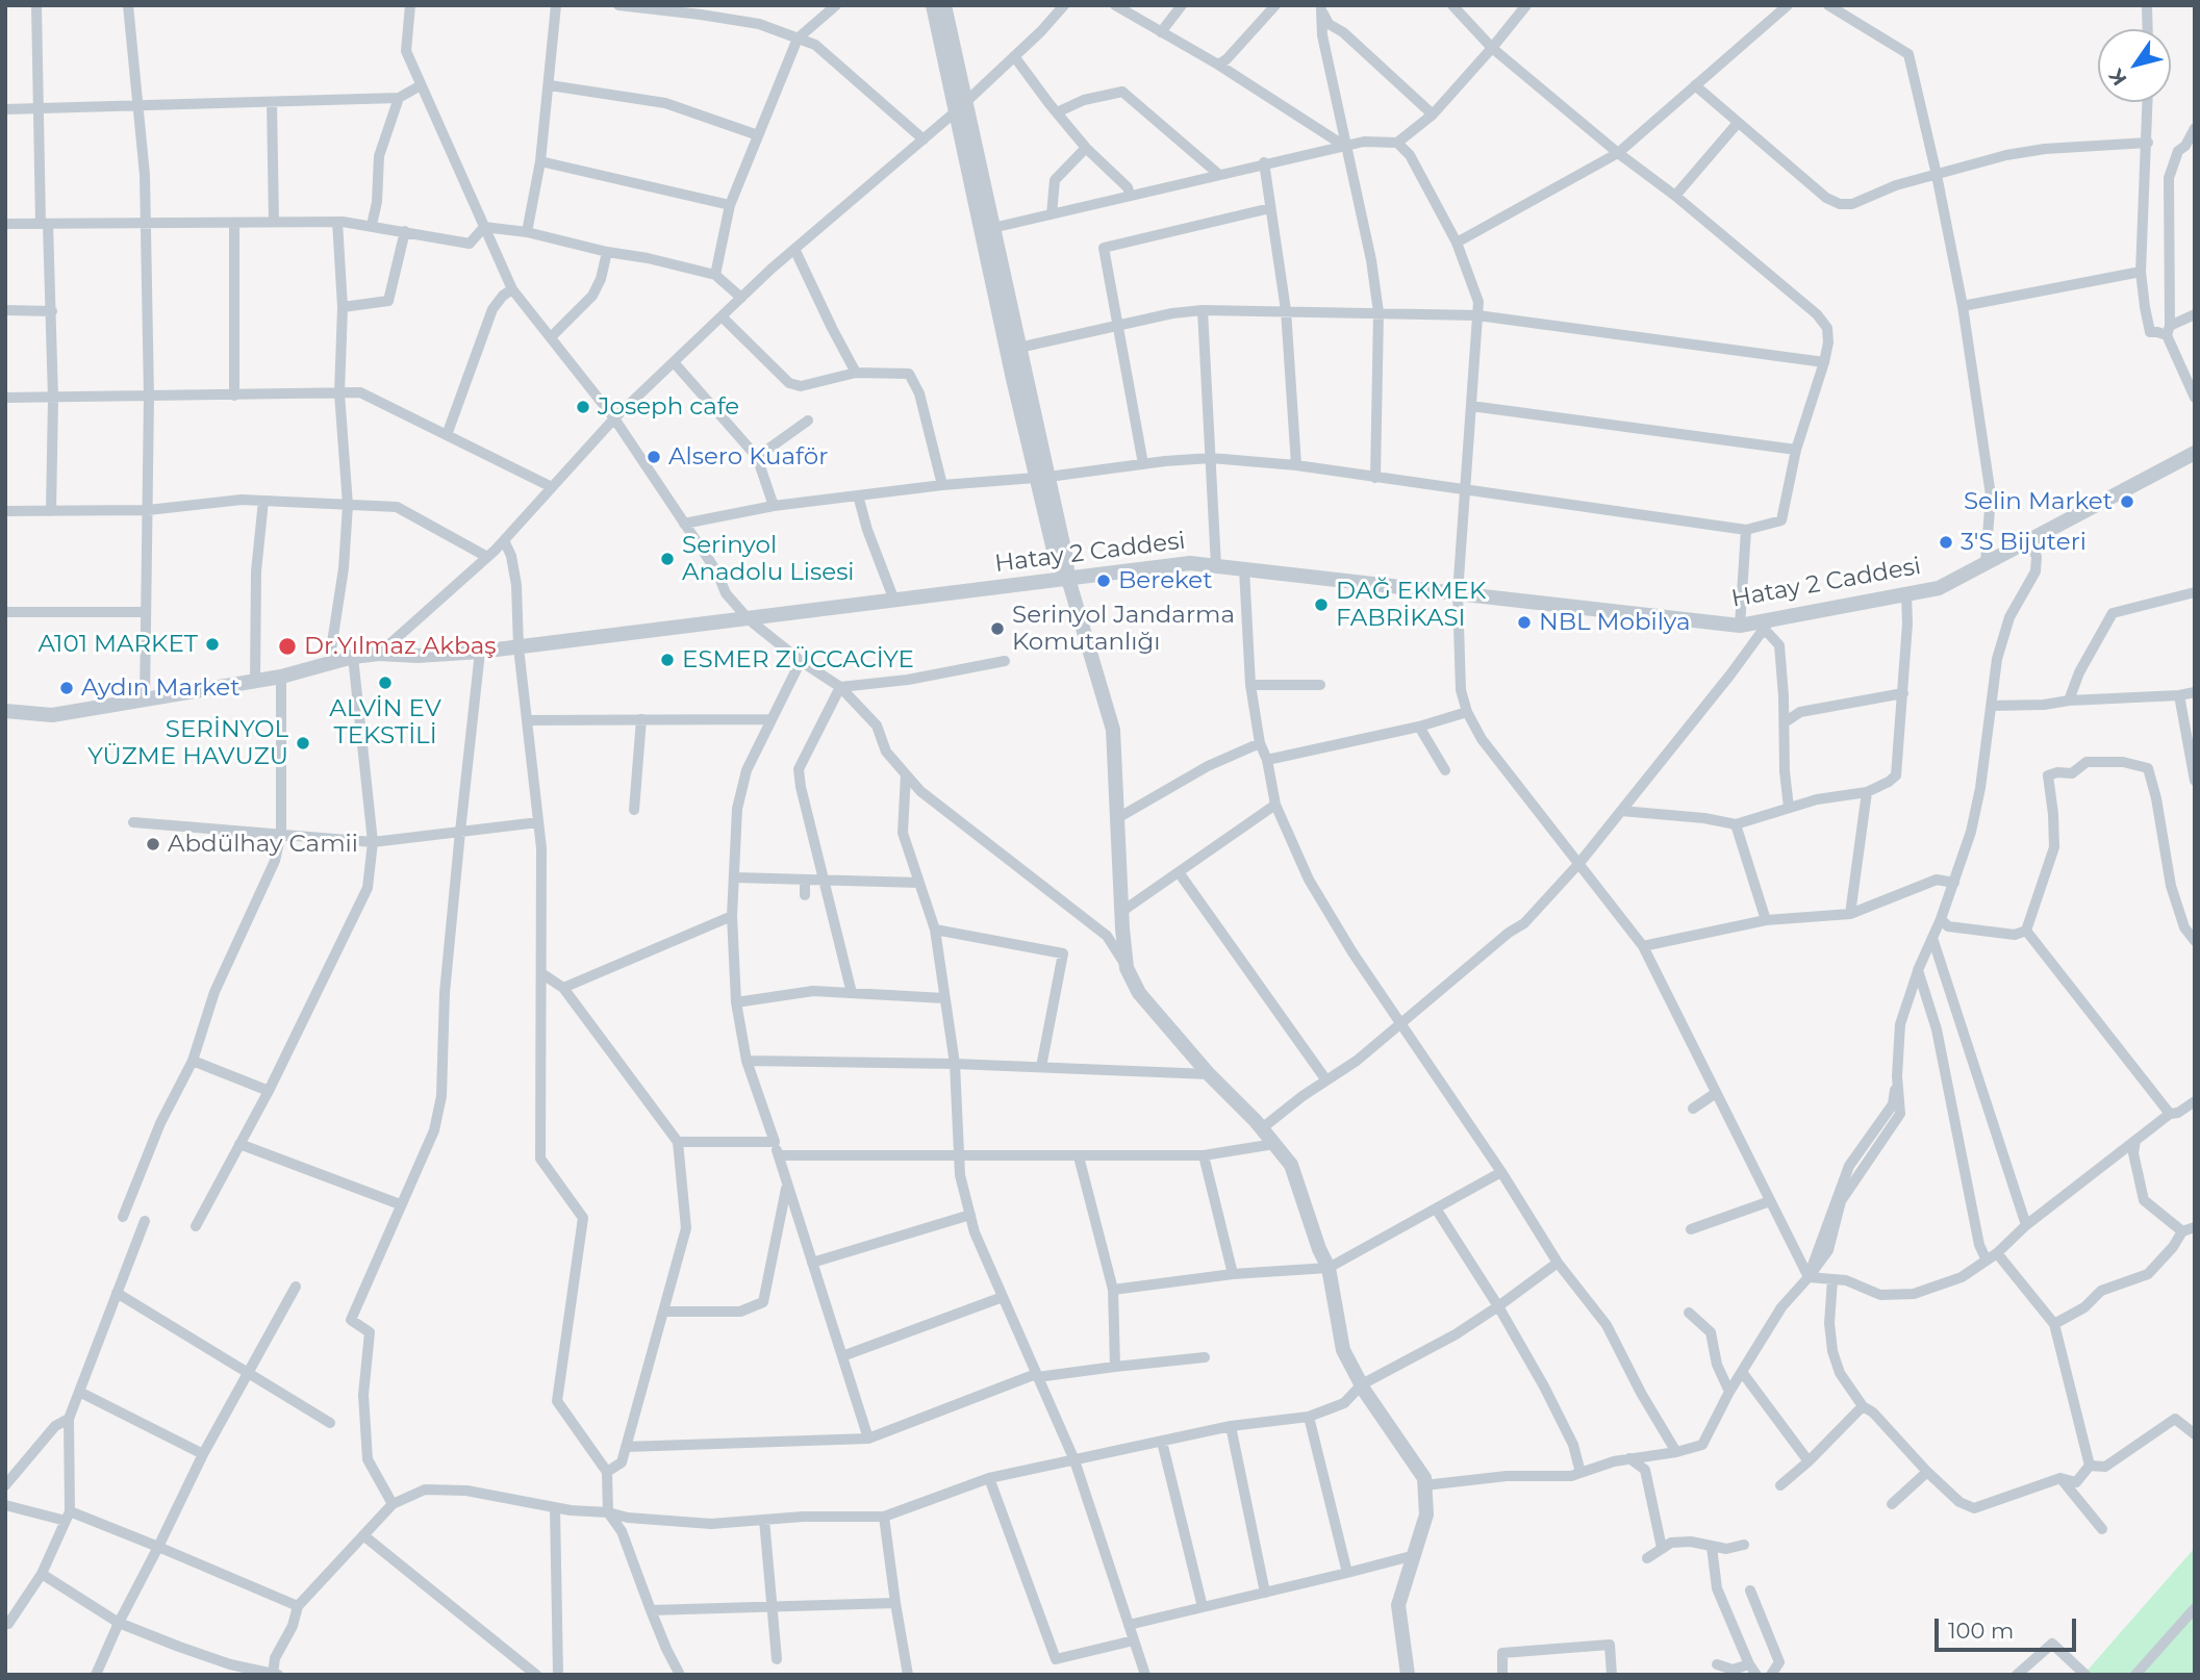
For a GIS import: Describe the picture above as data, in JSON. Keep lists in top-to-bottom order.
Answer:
{
  "streets": {
    "street": ["Hatay 2 Caddesi"]
  },
  "places": [
    "Joseph cafe",
    "Alsero Kuaför",
    "Selin Market",
    "3'S Bijuteri",
    "Serinyol Anadolu Lisesi",
    "Bereket",
    "DAĞ EKMEK FABRİKASI",
    "NBL Mobilya",
    "Serinyol Jandarma Komutanlığı",
    "A101 MARKET",
    "Dr.Yılmaz Akbaş",
    "ESMER ZÜCCACİYE",
    "ALVİN EV TEKSTİLİ",
    "Aydın Market",
    "SERİNYOL YÜZME HAVUZU",
    "Abdülhay Camii"
  ],
  "scale_bar": "100 m",
  "north": "bottom left"
}
